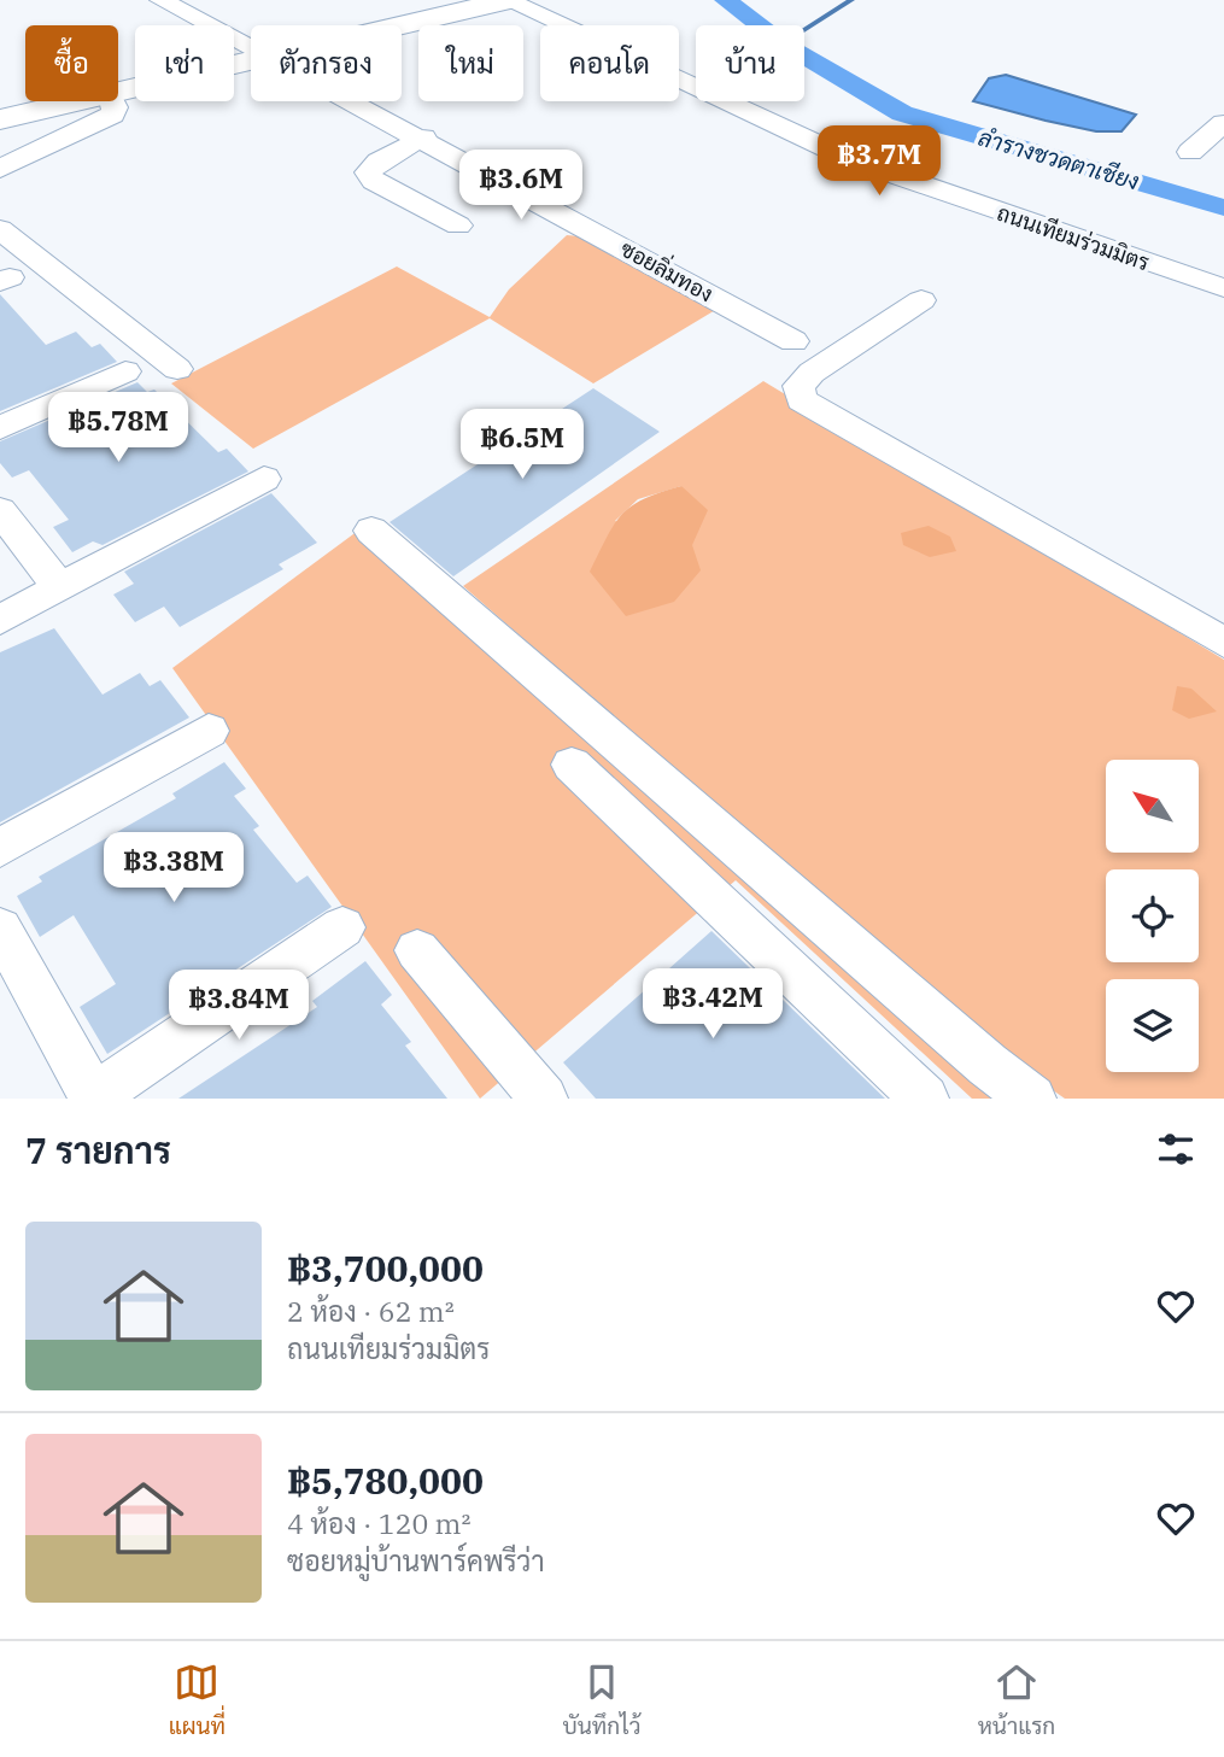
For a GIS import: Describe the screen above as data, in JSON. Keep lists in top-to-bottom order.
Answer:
{
  "streets": {
    "street": ["ถนนเทียมร่วมมิตร", "ซอยลิ่มทอง"]
  },
  "water": ["ลำรางชวดตาเชียง"],
  "north": "top left",
  "page": {
    "chip": [
      "ซื้อ",
      "เช่า",
      "ตัวกรอง",
      "ใหม่",
      "คอนโด",
      "บ้าน"
    ],
    "price": [
      "฿3.7M",
      "฿3.6M",
      "฿5.78M",
      "฿6.5M",
      "฿3.38M",
      "฿3.42M",
      "฿3.84M"
    ],
    "heading": "7 รายการ",
    "list": [
      {
        "name": "฿3,700,000",
        "note": "2 ห้อง · 62 m² · ถนนเทียมร่วมมิตร"
      },
      {
        "name": "฿5,780,000",
        "note": "4 ห้อง · 120 m² · ซอยหมู่บ้านพาร์คพรีว่า"
      }
    ],
    "tabs": ["แผนที่", "บันทึกไว้", "หน้าแรก"]
  }
}
